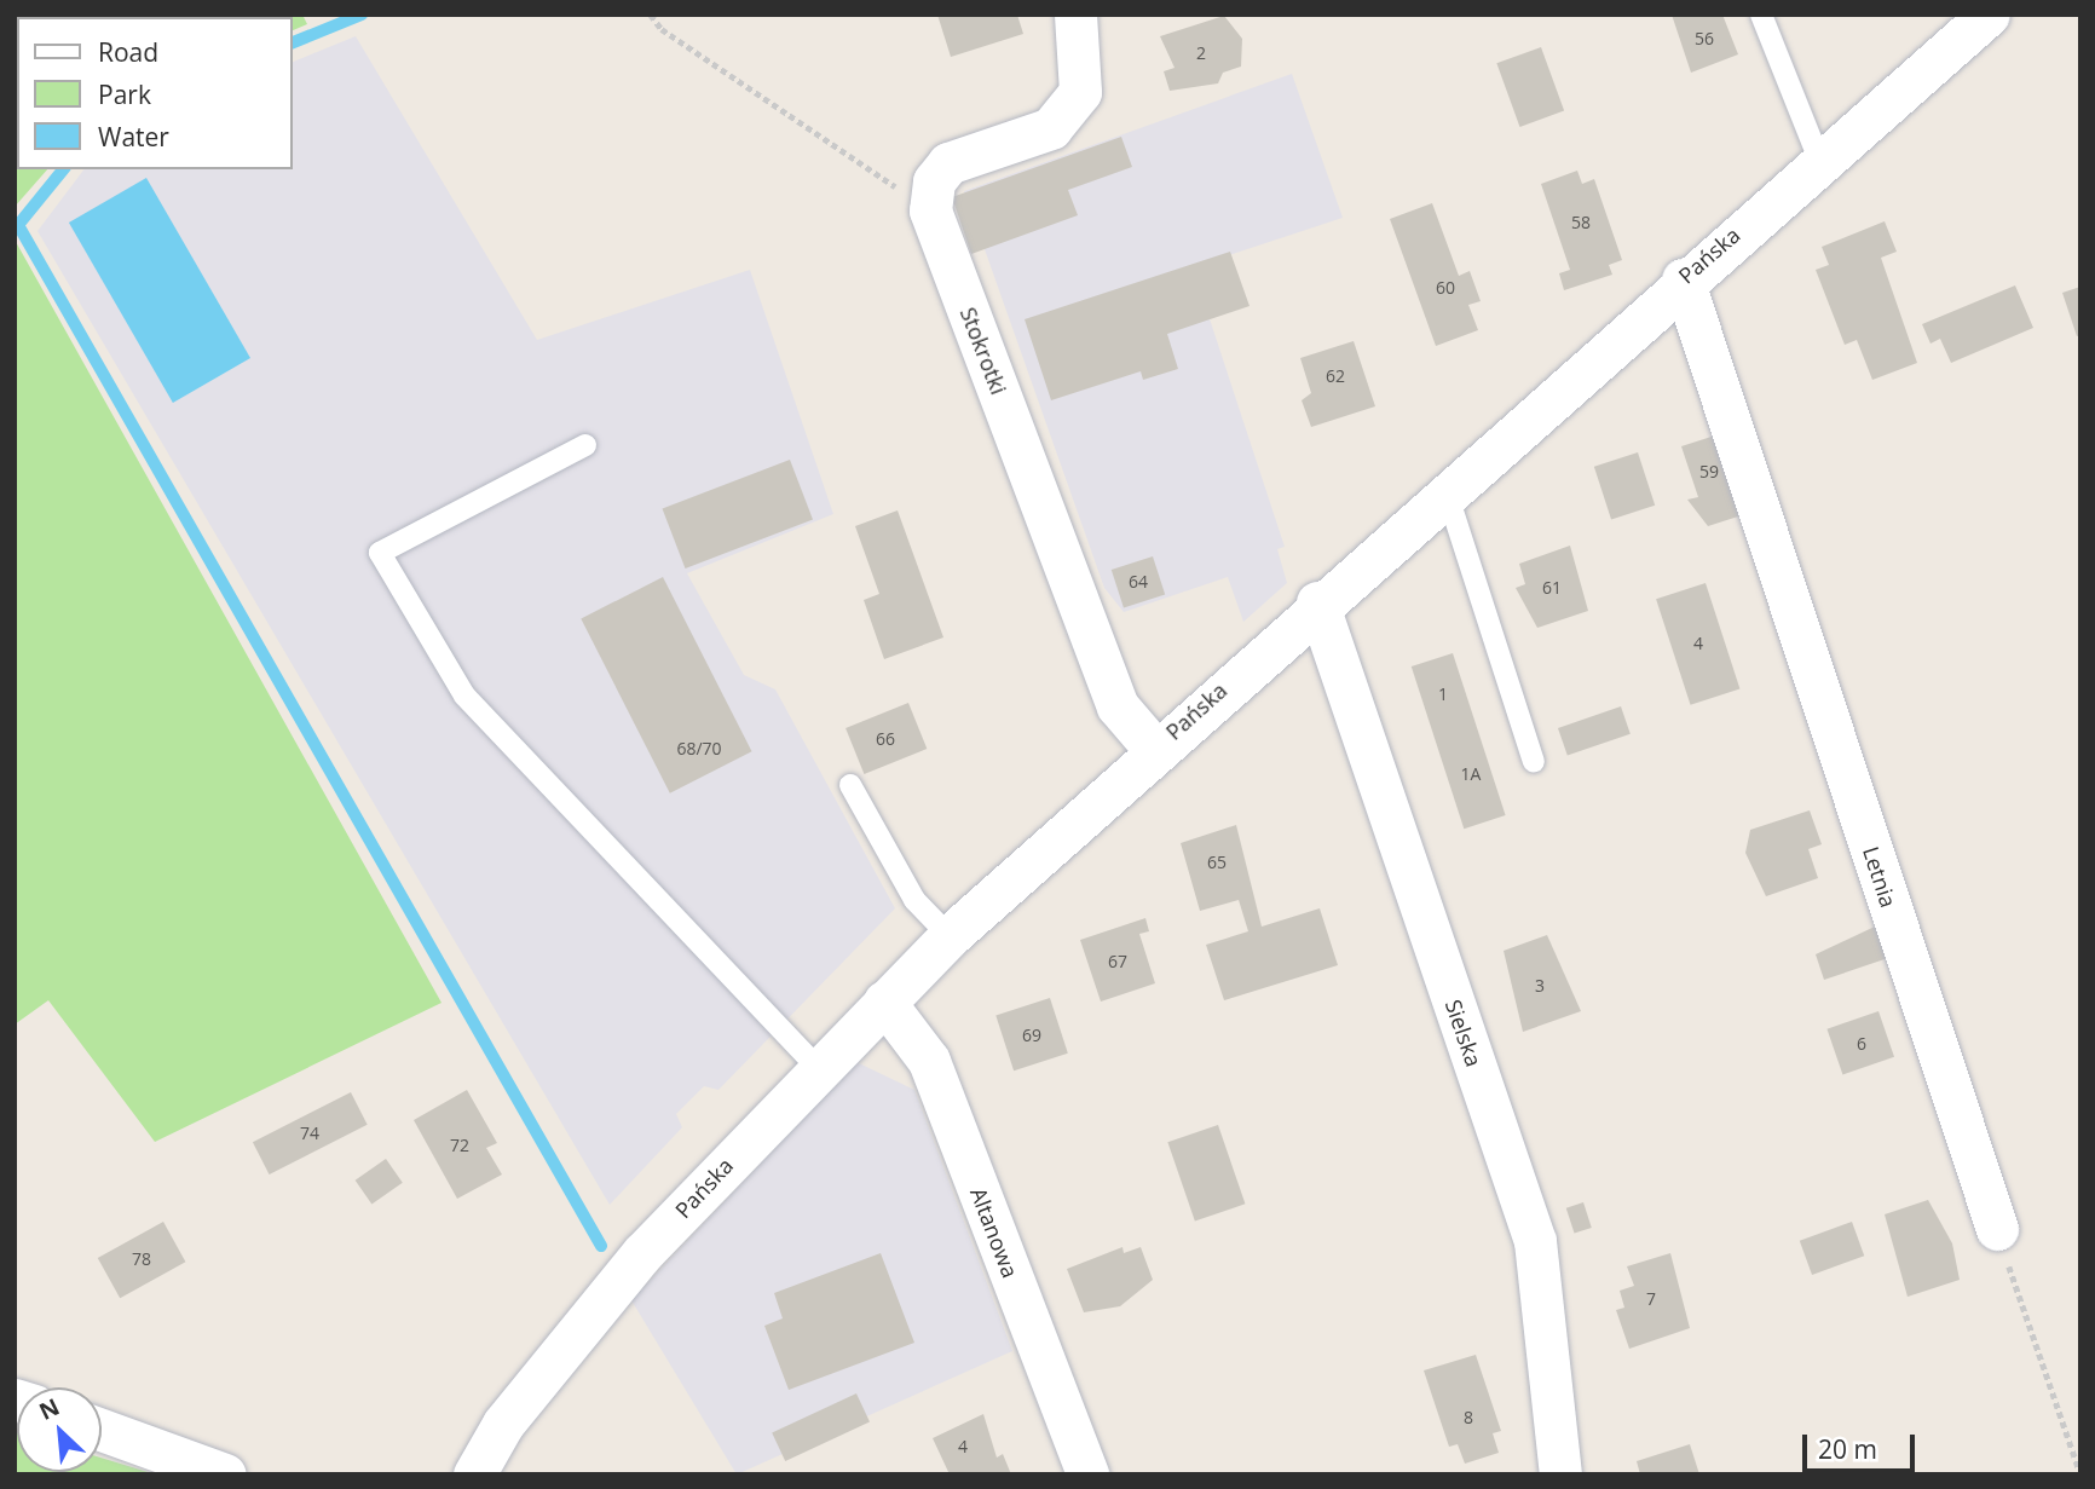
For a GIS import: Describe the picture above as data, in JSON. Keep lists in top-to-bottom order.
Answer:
{
  "streets": {
    "street": [
      "Pańska",
      "Stokrotki",
      "Letnia",
      "Sielska",
      "Altanowa"
    ]
  },
  "crossings": [
    ["Pańska", "Stokrotki"],
    ["Pańska", "Letnia"],
    ["Pańska", "Sielska"],
    ["Pańska", "Altanowa"]
  ],
  "house_numbers": [
    "56",
    "2",
    "58",
    "60",
    "62",
    "59",
    "64",
    "61",
    "4",
    "1",
    "66",
    "68/70",
    "1A",
    "65",
    "67",
    "3",
    "69",
    "6",
    "74",
    "72",
    "78",
    "7",
    "8",
    "4"
  ],
  "legend": ["Road", "Park", "Water"],
  "scale_bar": "20 m",
  "north": "top left"
}
